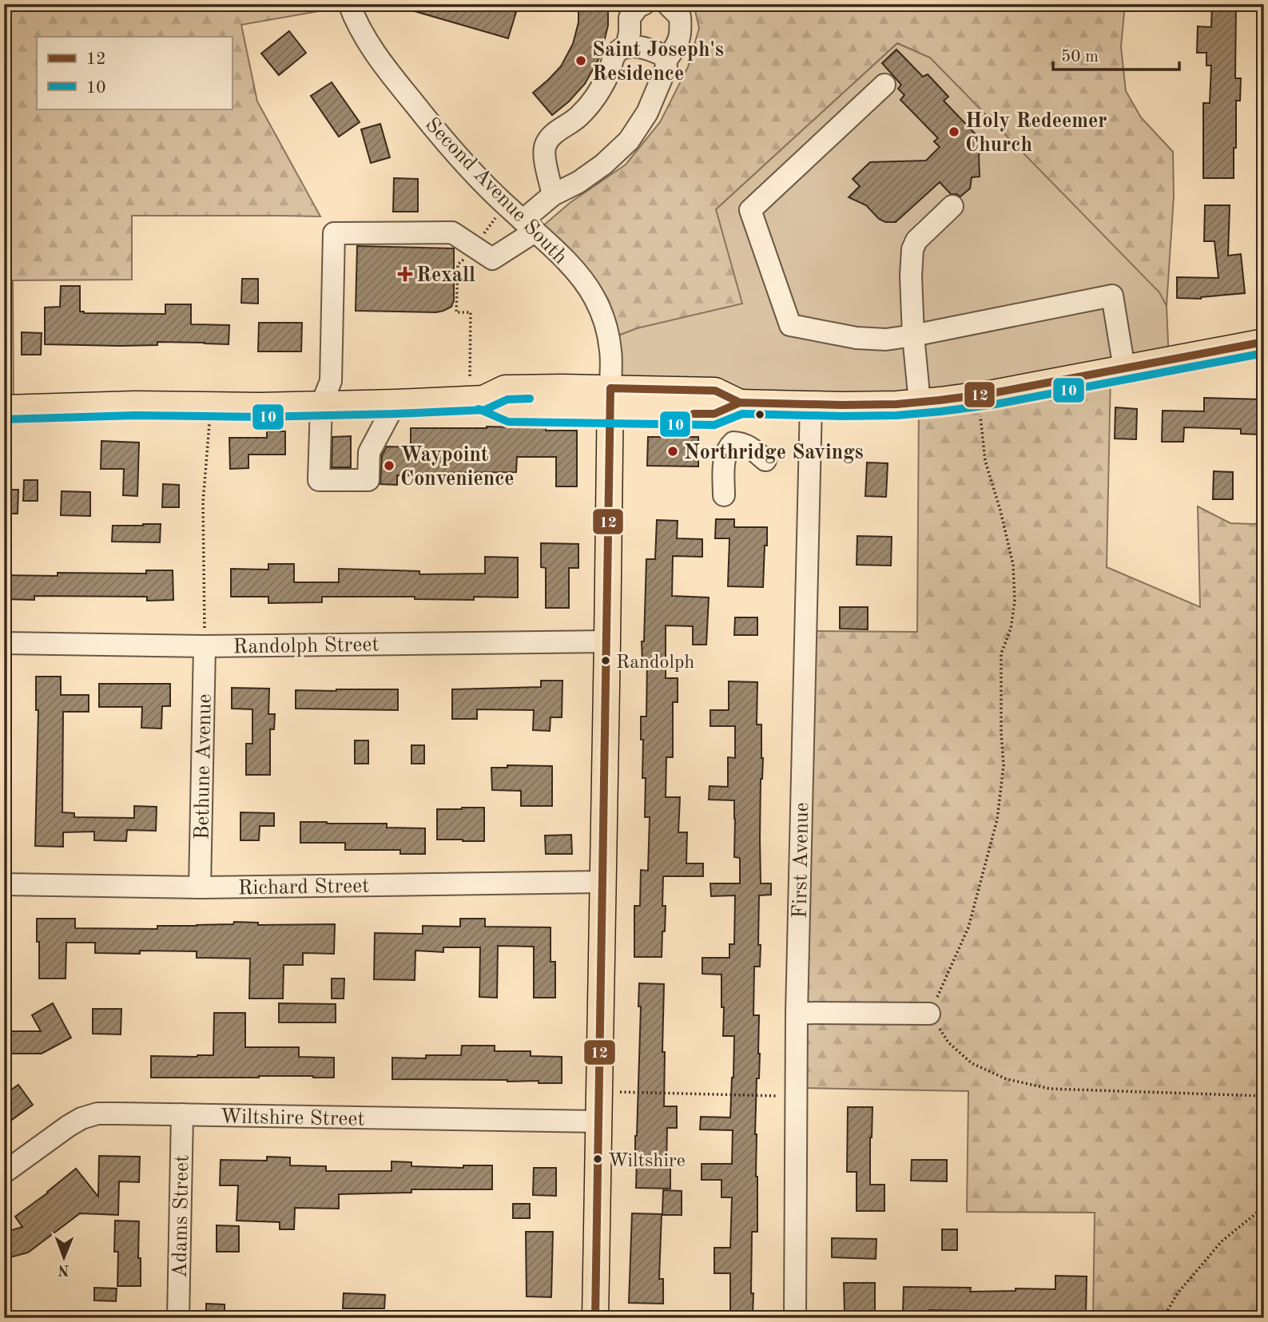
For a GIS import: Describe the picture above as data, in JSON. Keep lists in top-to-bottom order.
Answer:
{
  "streets": {
    "street": [
      "Second Avenue South",
      "Randolph Street",
      "Bethune Avenue",
      "First Avenue",
      "Richard Street",
      "Wiltshire Street",
      "Adams Street"
    ]
  },
  "crossings": [
    ["Randolph Street", "Bethune Avenue"],
    ["Bethune Avenue", "Richard Street"],
    ["Wiltshire Street", "Adams Street"]
  ],
  "places": {
    "other": [
      "Saint Joseph's Residence",
      "Holy Redeemer Church",
      "Northridge Savings",
      "Waypoint Convenience",
      "Randolph",
      "Wiltshire"
    ],
    "health": ["Rexall"]
  },
  "lines": ["transit line 12", "transit line 10"],
  "legend": ["12", "10"],
  "scale_bar": "50 m",
  "north": "bottom"
}
